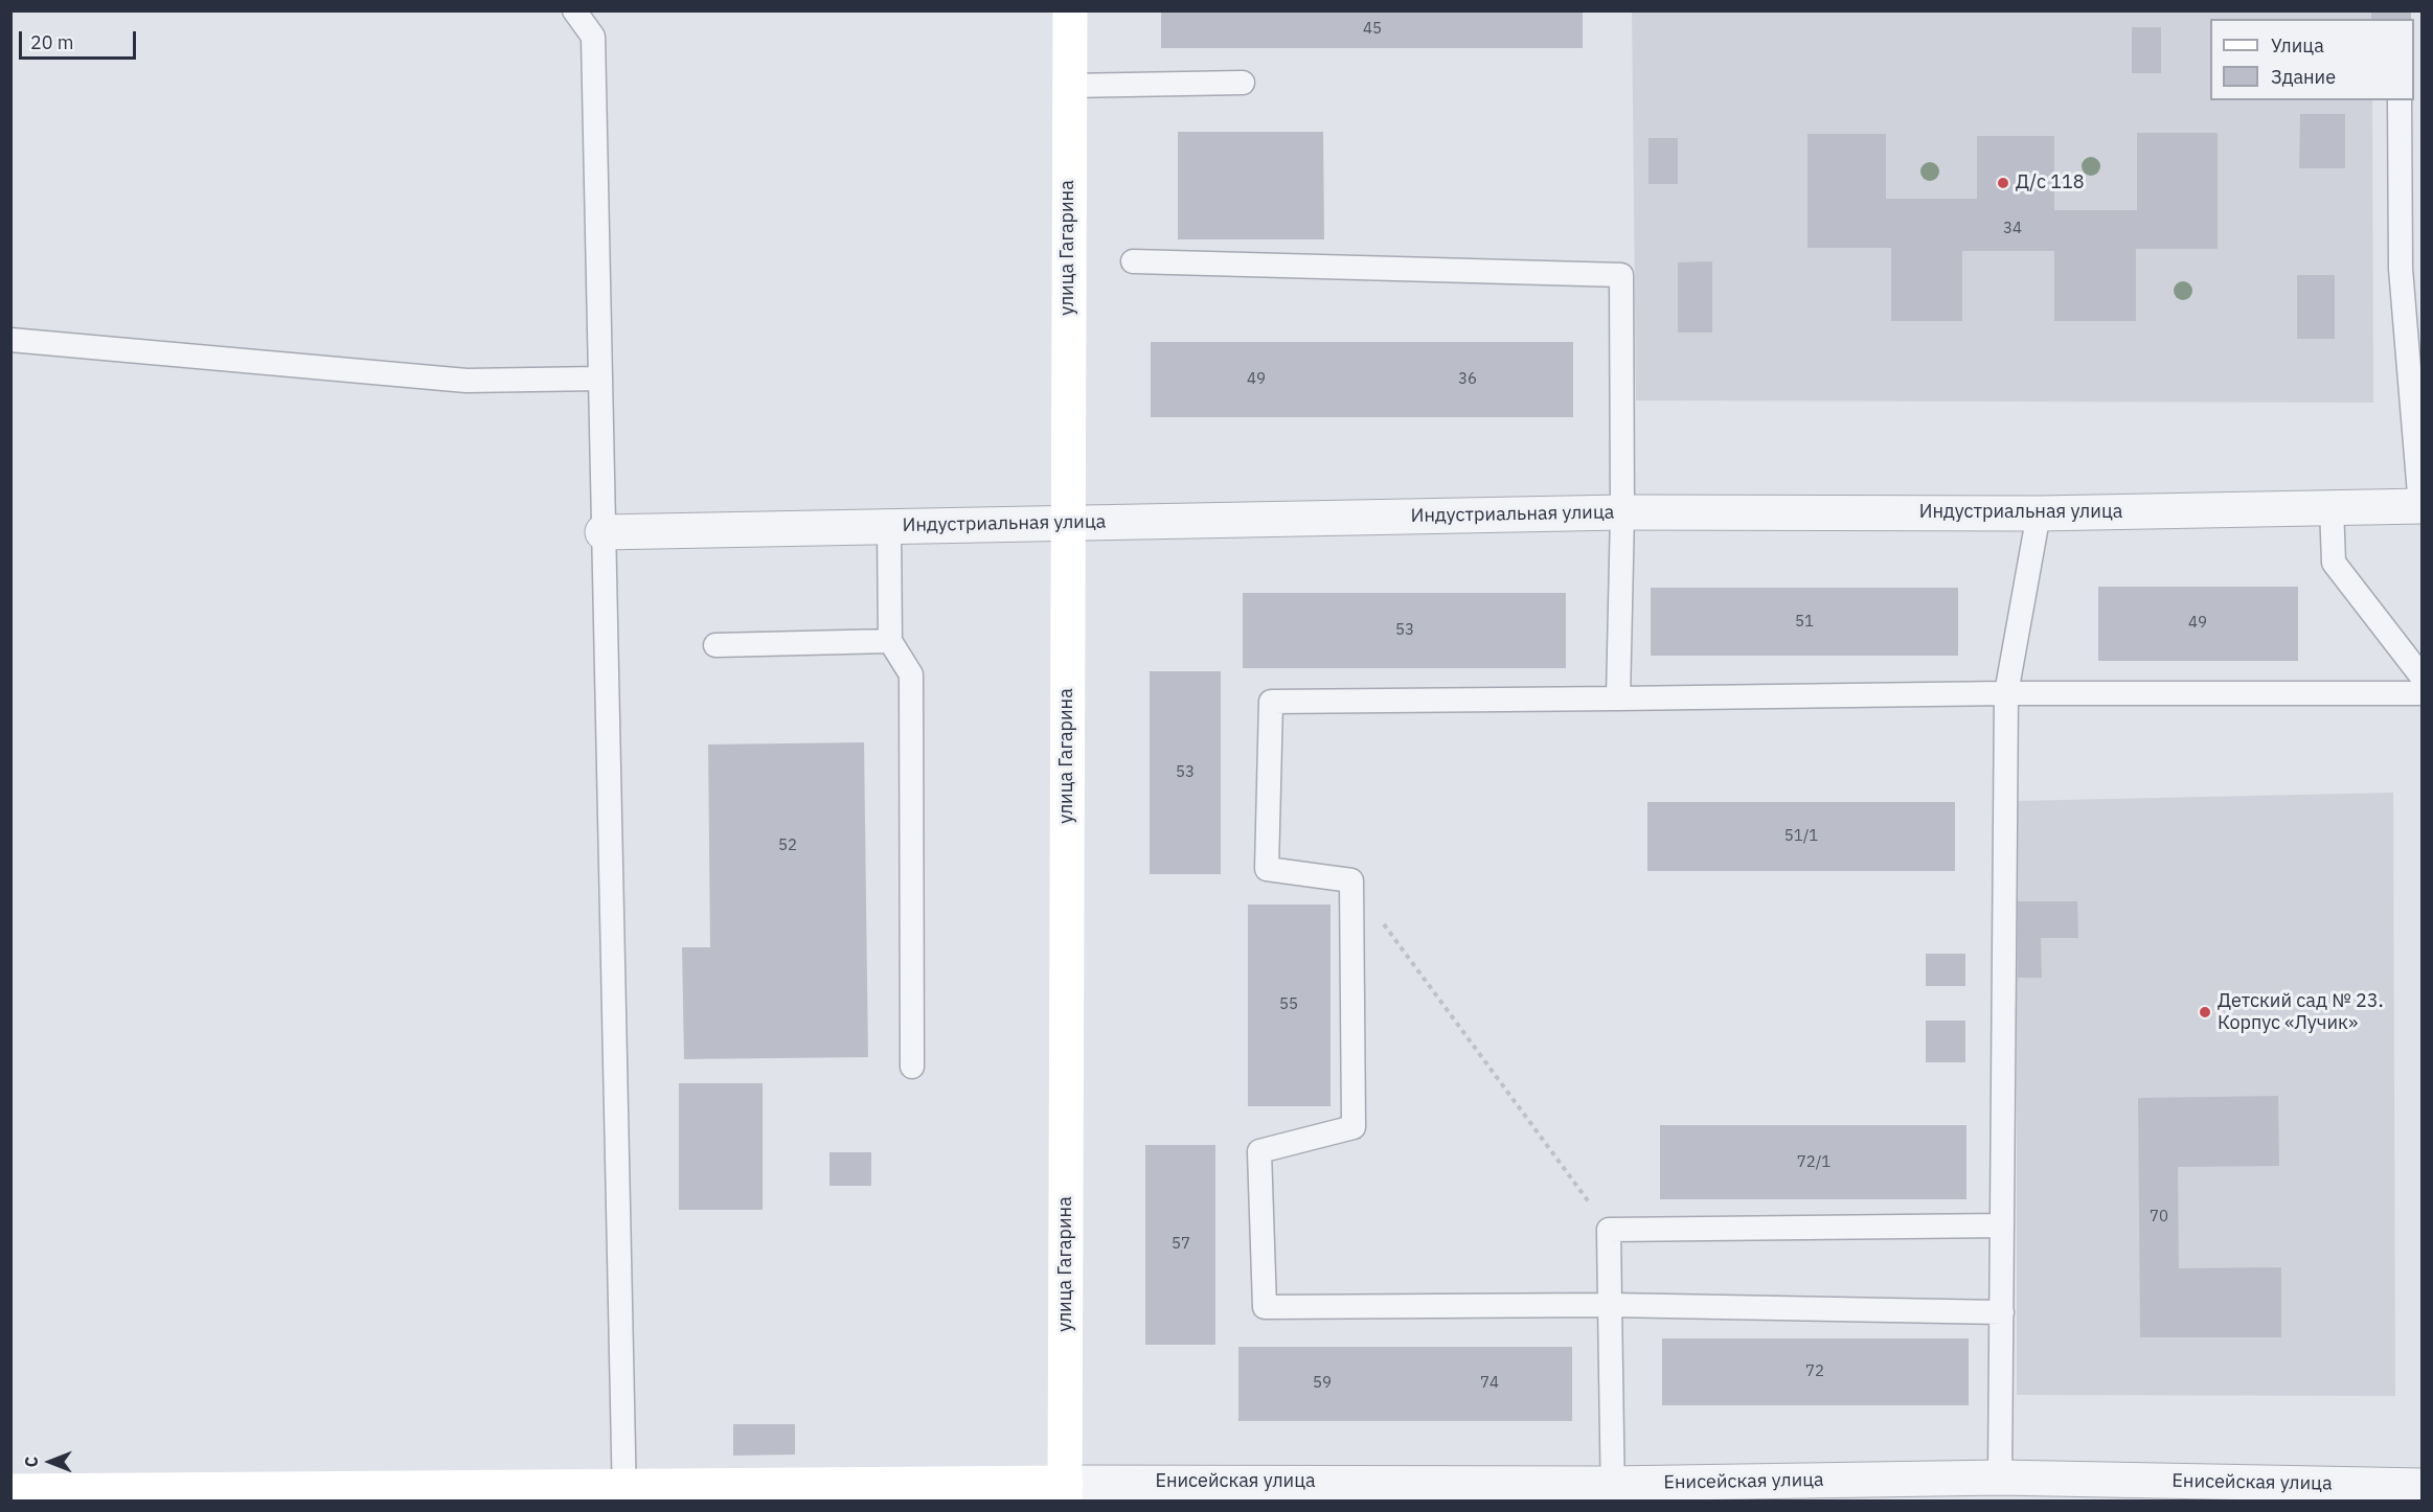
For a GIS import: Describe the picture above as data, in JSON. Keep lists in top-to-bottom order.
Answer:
{
  "streets": {
    "main road": ["улица Гагарина"],
    "street": ["Индустриальная улица", "Енисейская улица"]
  },
  "crossings": [
    ["улица Гагарина", "Индустриальная улица"],
    ["улица Гагарина", "Енисейская улица"]
  ],
  "places": ["Д/с 118", "Детский сад № 23. Корпус «Лучик»"],
  "house_numbers": [
    "45",
    "34",
    "49",
    "36",
    "51",
    "49",
    "53",
    "53",
    "51/1",
    "52",
    "55",
    "72/1",
    "70",
    "57",
    "72",
    "59",
    "74"
  ],
  "legend": ["Улица", "Здание"],
  "scale_bar": "20 m",
  "north": "left"
}
